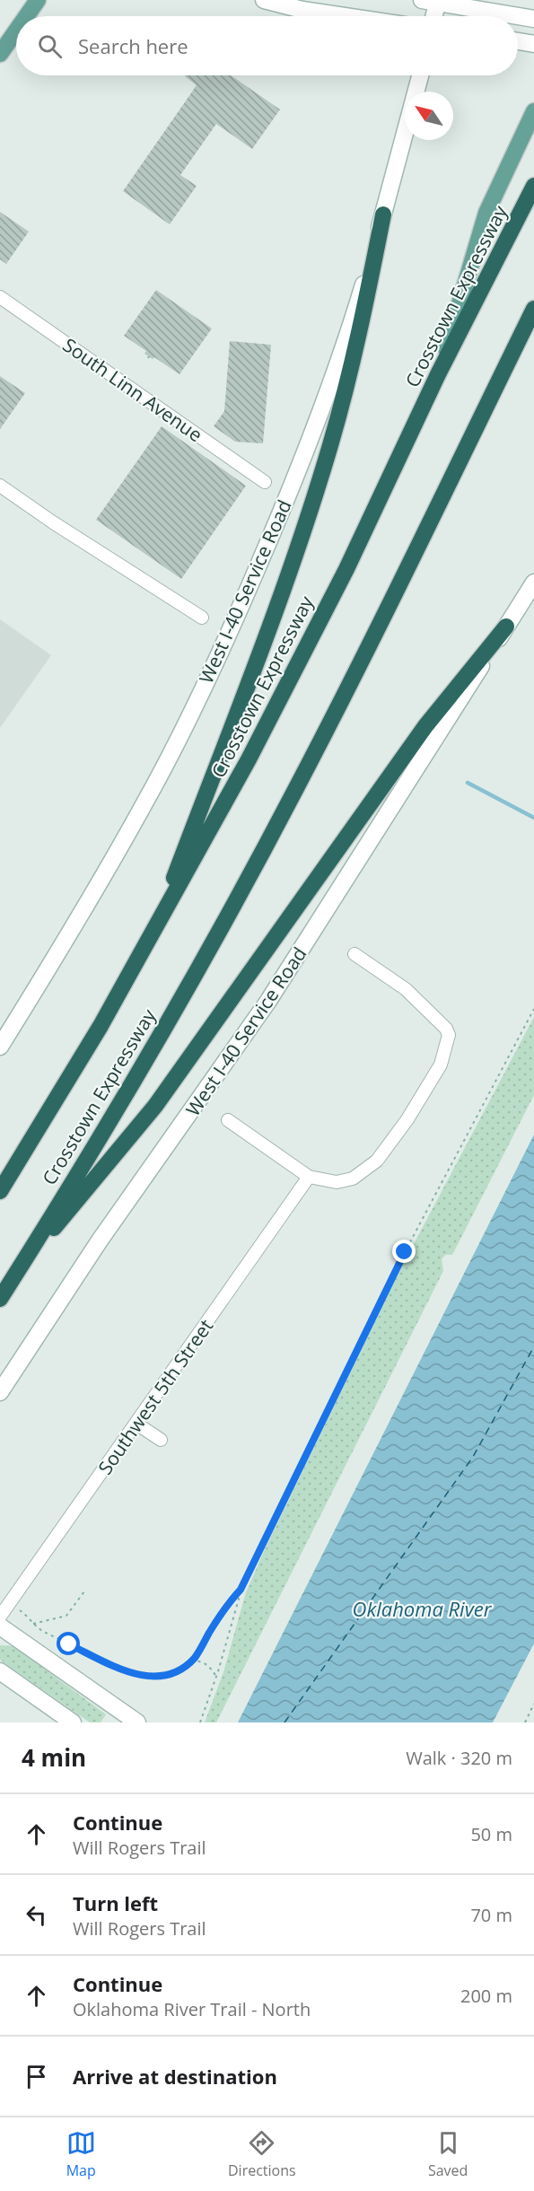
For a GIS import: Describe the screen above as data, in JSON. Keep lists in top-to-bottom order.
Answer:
{
  "streets": {
    "highway": ["Crosstown Expressway"],
    "main road": ["West I-40 Service Road"],
    "street": ["South Linn Avenue", "Southwest 5th Street"]
  },
  "water": ["Oklahoma River"],
  "north": "top left",
  "page": {
    "search": "Search here",
    "heading": ["4 min", "Walk · 320 m"],
    "list": [
      ["Continue", "Will Rogers Trail", "50 m"],
      ["Turn left", "Will Rogers Trail", "70 m"],
      ["Continue", "Oklahoma River Trail - North", "200 m"],
      "Arrive at destination"
    ],
    "nav": ["Map", "Directions", "Saved"]
  }
}
